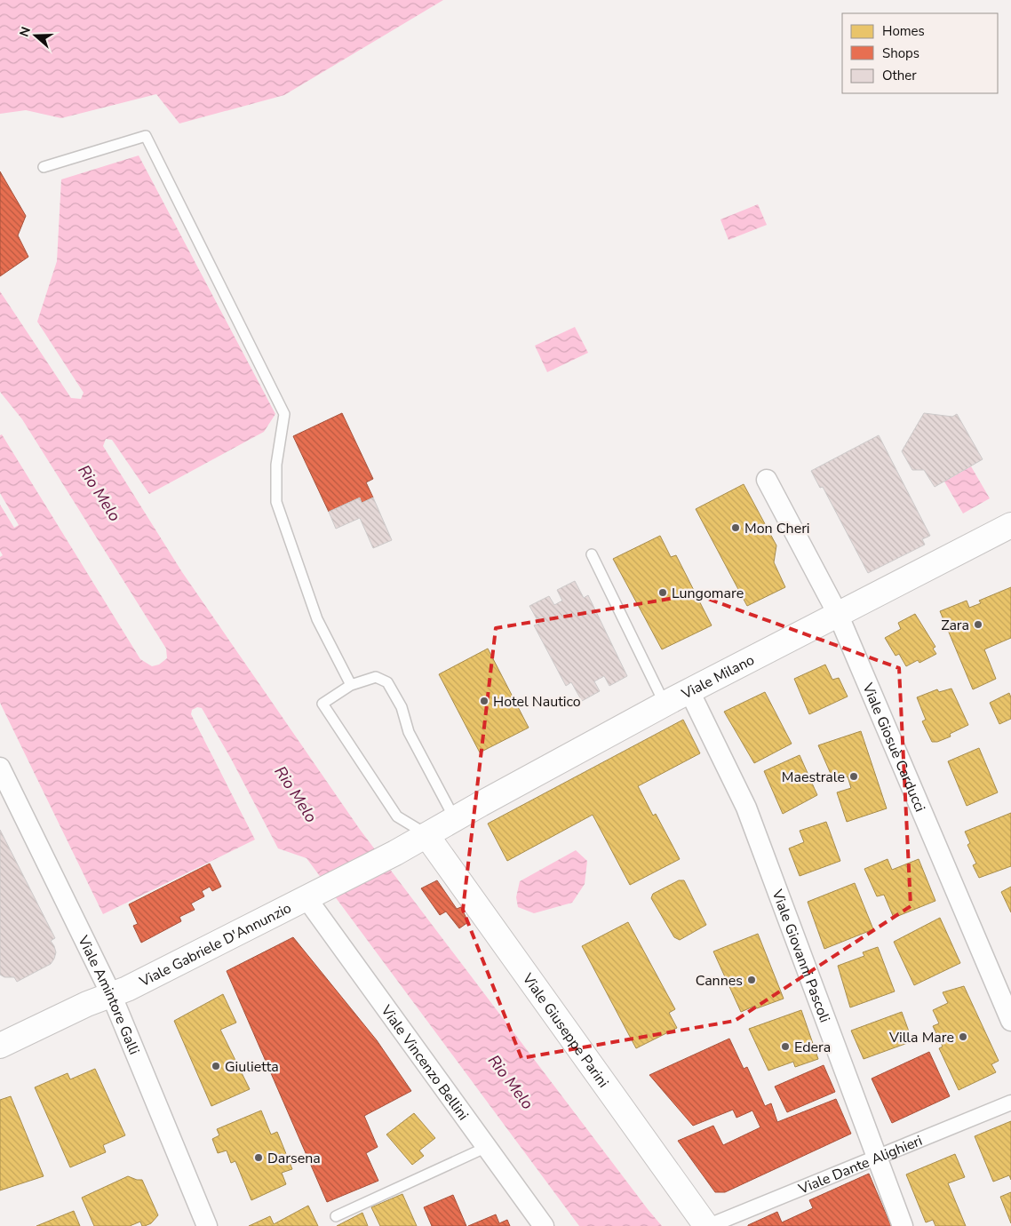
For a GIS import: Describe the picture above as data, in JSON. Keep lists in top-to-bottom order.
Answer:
{
  "streets": {
    "street": [
      "Viale Milano",
      "Viale Giosuè Carducci",
      "Viale Gabriele D'Annunzio",
      "Viale Giovanni Pascoli",
      "Viale Amintore Galli",
      "Viale Giuseppe Parini",
      "Viale Vincenzo Bellini",
      "Viale Dante Alighieri"
    ]
  },
  "crossings": [
    ["Viale Milano", "Viale Giosuè Carducci"],
    ["Viale Milano", "Viale Gabriele D'Annunzio"],
    ["Viale Milano", "Viale Giovanni Pascoli"],
    ["Viale Milano", "Viale Giuseppe Parini"],
    ["Viale Gabriele D'Annunzio", "Viale Amintore Galli"],
    ["Viale Gabriele D'Annunzio", "Viale Giuseppe Parini"],
    ["Viale Gabriele D'Annunzio", "Viale Vincenzo Bellini"],
    ["Viale Giovanni Pascoli", "Viale Dante Alighieri"],
    ["Viale Giuseppe Parini", "Viale Dante Alighieri"]
  ],
  "water": ["Rio Melo"],
  "places": [
    "Mon Cheri",
    "Lungomare",
    "Zara",
    "Hotel Nautico",
    "Maestrale",
    "Cannes",
    "Villa Mare",
    "Edera",
    "Giulietta",
    "Darsena"
  ],
  "legend": ["Homes", "Shops", "Other"],
  "north": "left"
}
